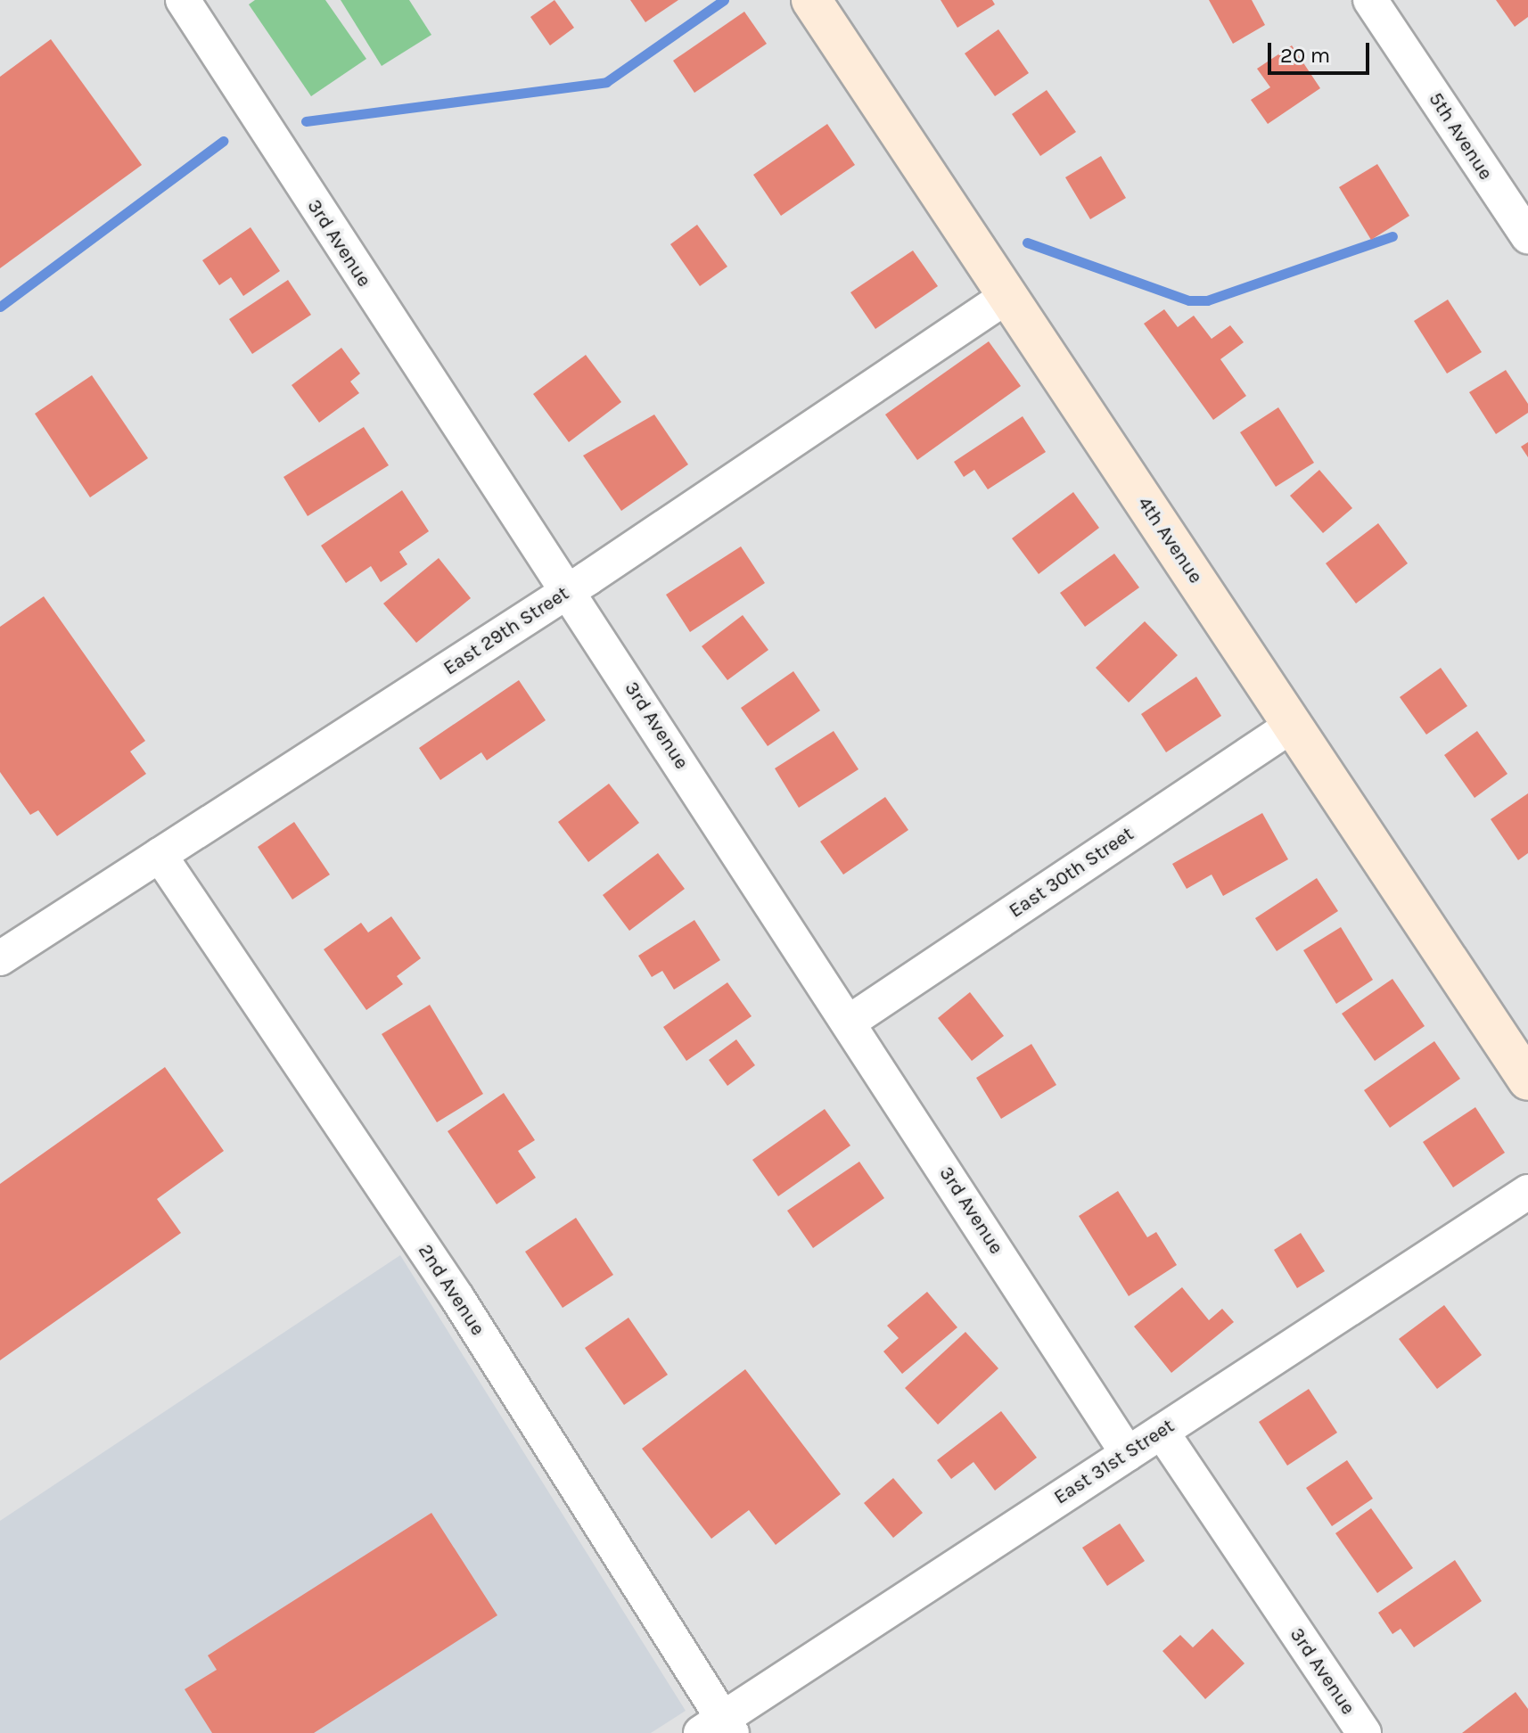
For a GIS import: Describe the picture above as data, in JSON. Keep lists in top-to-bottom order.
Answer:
{
  "streets": {
    "main road": ["4th Avenue"],
    "street": [
      "5th Avenue",
      "3rd Avenue",
      "East 29th Street",
      "East 30th Street",
      "2nd Avenue",
      "East 31st Street"
    ]
  },
  "crossings": [
    ["3rd Avenue", "East 29th Street"],
    ["3rd Avenue", "East 30th Street"],
    ["3rd Avenue", "East 31st Street"],
    ["4th Avenue", "East 29th Street"],
    ["4th Avenue", "East 30th Street"],
    ["East 29th Street", "2nd Avenue"],
    ["2nd Avenue", "East 31st Street"]
  ],
  "scale_bar": "20 m"
}
